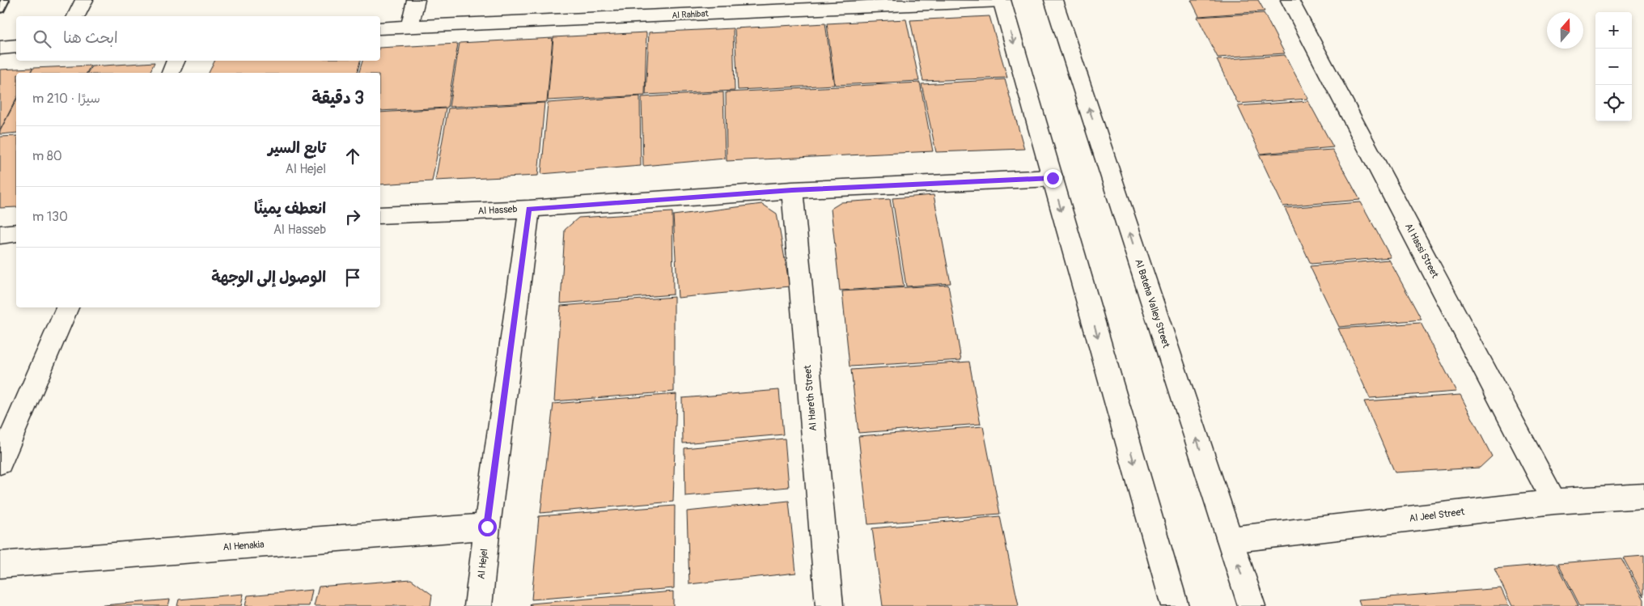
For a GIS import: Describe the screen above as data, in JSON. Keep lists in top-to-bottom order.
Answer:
{
  "streets": {
    "street": [
      "Al Rahibat",
      "Al Hasseb",
      "Al Hassi Street",
      "Al Bateha Valley Street",
      "Al Hareth Street",
      "Al Jeel Street",
      "Al Henakia",
      "Al Hejel"
    ]
  },
  "crossings": [
    ["Al Hasseb", "Al Hareth Street"],
    ["Al Hasseb", "Al Hejel"],
    ["Al Hassi Street", "Al Jeel Street"],
    ["Al Bateha Valley Street", "Al Jeel Street"],
    ["Al Henakia", "Al Hejel"]
  ],
  "north": "top",
  "page": {
    "map_buttons": ["+", "−"],
    "search": "ابحث هنا",
    "heading": ["3 دقيقة", "سيرًا · 210 m"],
    "list": [
      ["تابع السير", "Al Hejel", "80 m"],
      ["انعطف يمينًا", "Al Hasseb", "130 m"],
      "الوصول إلى الوجهة"
    ]
  }
}
